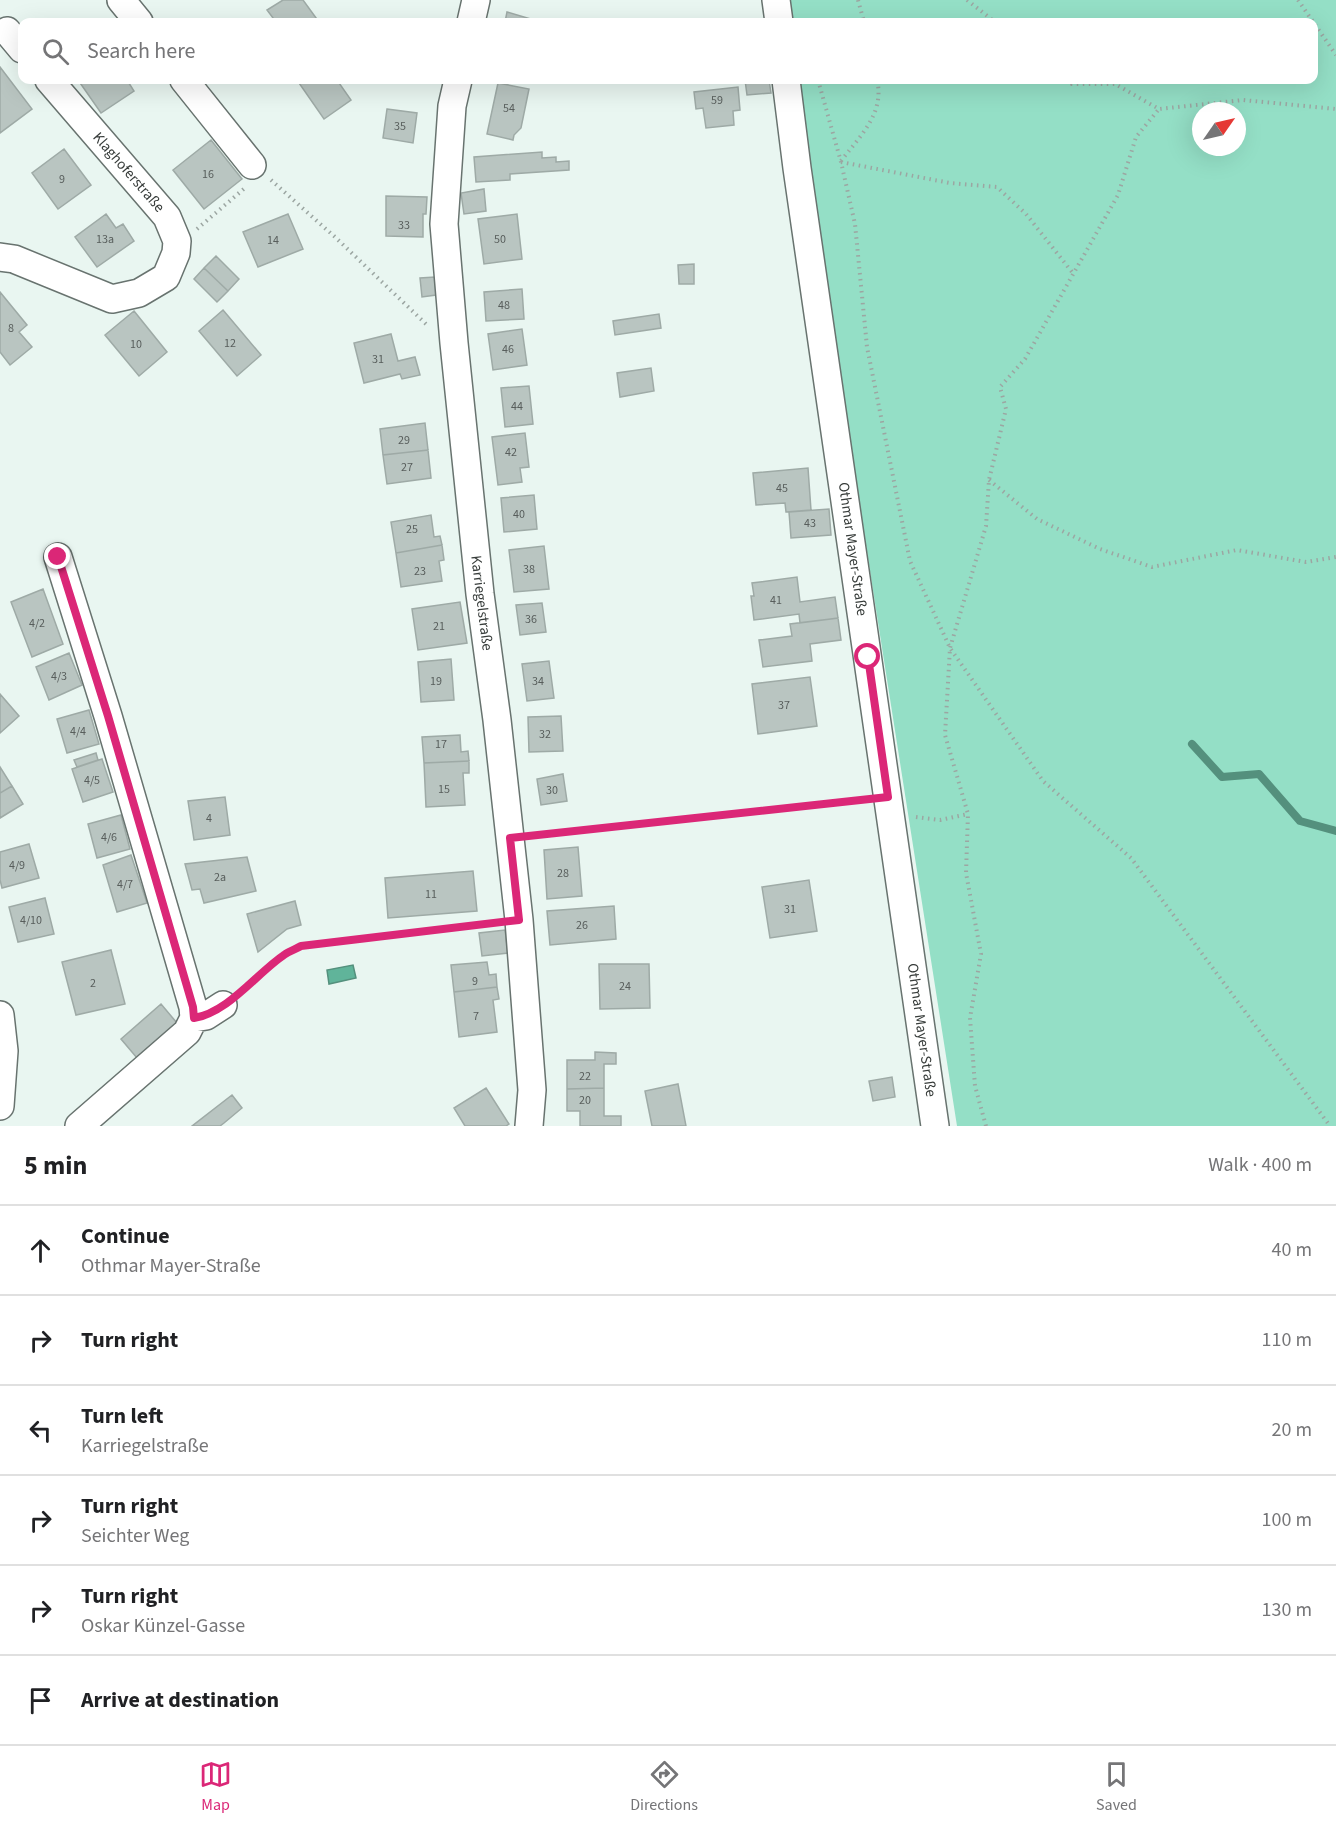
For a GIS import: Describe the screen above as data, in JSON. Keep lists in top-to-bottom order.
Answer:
{
  "streets": {
    "street": ["Klaghoferstraße", "Othmar Mayer-Straße", "Karriegelstraße"]
  },
  "house_numbers": [
    "59",
    "54",
    "35",
    "16",
    "9",
    "33",
    "13a",
    "50",
    "14",
    "48",
    "8",
    "12",
    "10",
    "46",
    "31",
    "44",
    "29",
    "42",
    "27",
    "45",
    "40",
    "43",
    "25",
    "38",
    "23",
    "41",
    "36",
    "4/2",
    "21",
    "4/3",
    "19",
    "34",
    "37",
    "4/4",
    "32",
    "17",
    "4/5",
    "15",
    "30",
    "4",
    "4/6",
    "4/9",
    "28",
    "2a",
    "4/7",
    "11",
    "31",
    "4/10",
    "26",
    "9",
    "2",
    "24",
    "7",
    "22",
    "20"
  ],
  "north": "top right",
  "page": {
    "search": "Search here",
    "heading": ["5 min", "Walk · 400 m"],
    "list": [
      ["Continue", "Othmar Mayer-Straße", "40 m"],
      ["Turn right", "110 m"],
      ["Turn left", "Karriegelstraße", "20 m"],
      ["Turn right", "Seichter Weg", "100 m"],
      ["Turn right", "Oskar Künzel-Gasse", "130 m"],
      "Arrive at destination"
    ],
    "nav": ["Map", "Directions", "Saved"]
  }
}
